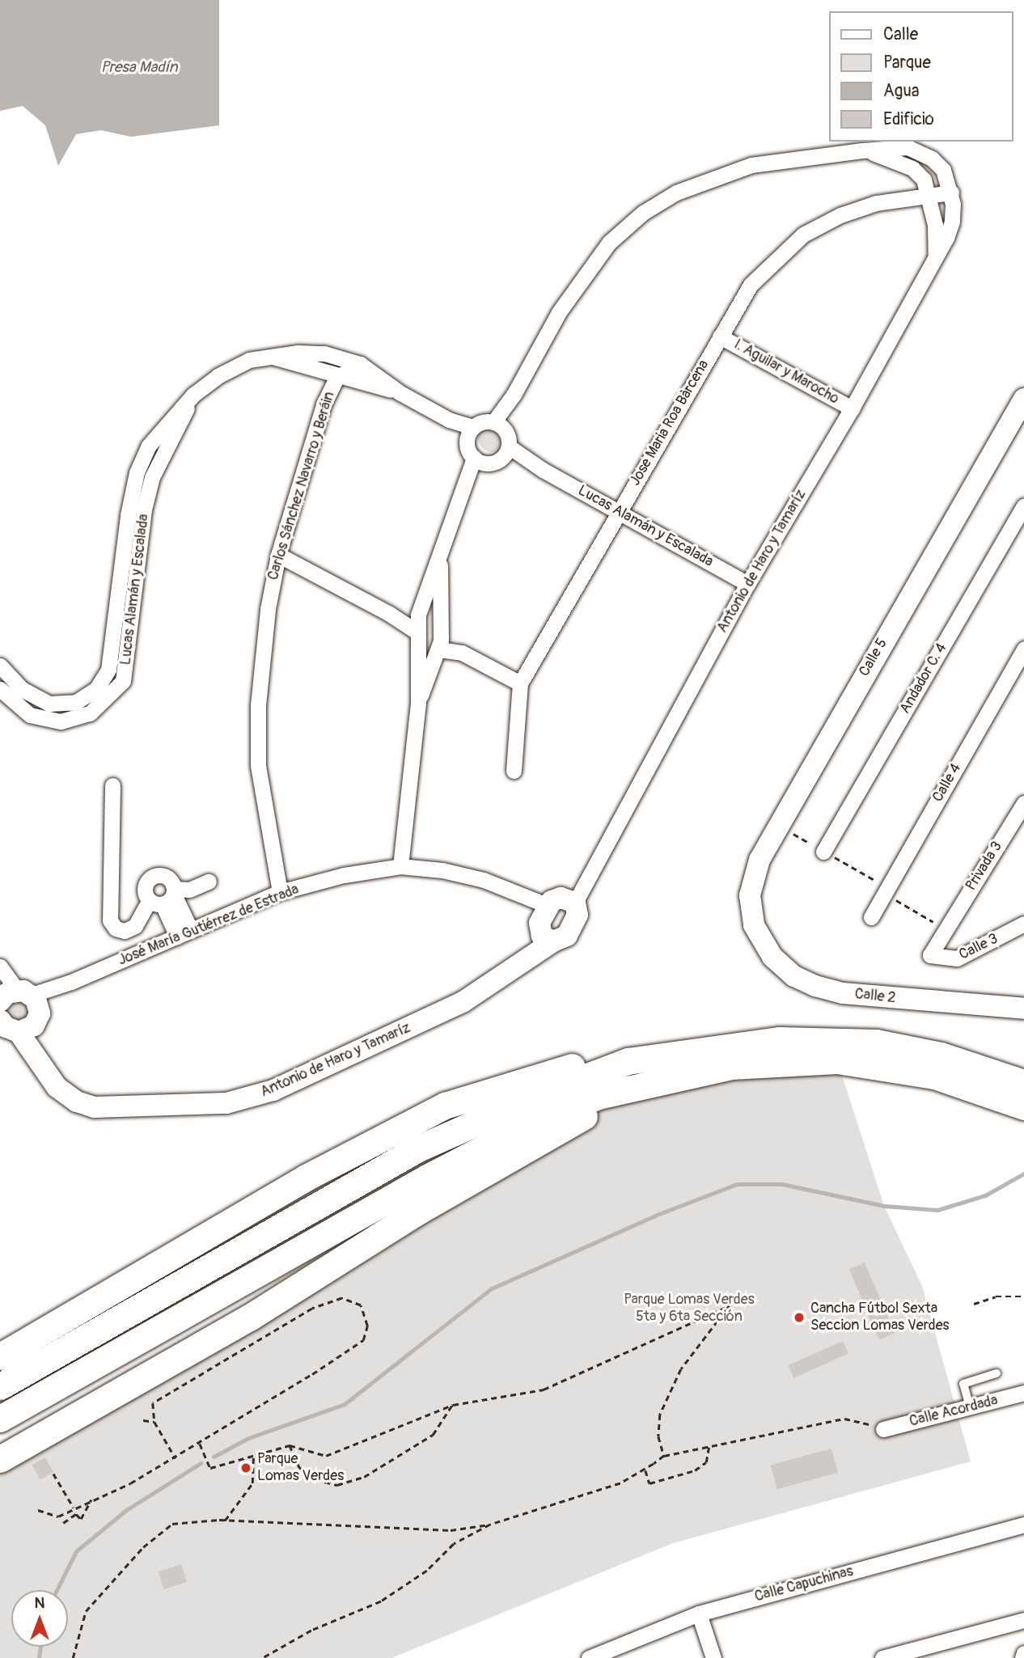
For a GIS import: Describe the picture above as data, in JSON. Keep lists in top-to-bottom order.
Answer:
{
  "streets": {
    "street": [
      "I. Aguilar y Marocho",
      "Jose Maria Roa Bàrcena",
      "Carlos Sánchez Navarro y Beráin",
      "Lucas Alamán y Escalada",
      "Antonio de Haro y Tamaríz",
      "Calle 5",
      "Andador C. 4",
      "Calle 4",
      "Privada 3",
      "José María Gutiérrez de Estrada",
      "Calle 3",
      "Calle 2",
      "Calle Acordada",
      "Calle Capuchinas"
    ]
  },
  "crossings": [
    ["I. Aguilar y Marocho", "Jose Maria Roa Bàrcena"],
    ["I. Aguilar y Marocho", "Antonio de Haro y Tamaríz"],
    ["Jose Maria Roa Bàrcena", "Lucas Alamán y Escalada"],
    ["Jose Maria Roa Bàrcena", "Antonio de Haro y Tamaríz"],
    ["Carlos Sánchez Navarro y Beráin", "Lucas Alamán y Escalada"],
    ["Carlos Sánchez Navarro y Beráin", "José María Gutiérrez de Estrada"],
    ["Lucas Alamán y Escalada", "Antonio de Haro y Tamaríz"],
    ["Antonio de Haro y Tamaríz", "José María Gutiérrez de Estrada"],
    ["Calle 5", "Calle 2"],
    ["Privada 3", "Calle 3"]
  ],
  "water": ["Presa Madín"],
  "parks": ["Parque Lomas Verdes 5ta y 6ta Sección"],
  "places": ["Cancha Fútbol Sexta Seccion Lomas Verdes", "Parque Lomas Verdes"],
  "legend": [
    "Calle",
    "Parque",
    "Agua",
    "Edificio"
  ],
  "north": "top"
}
